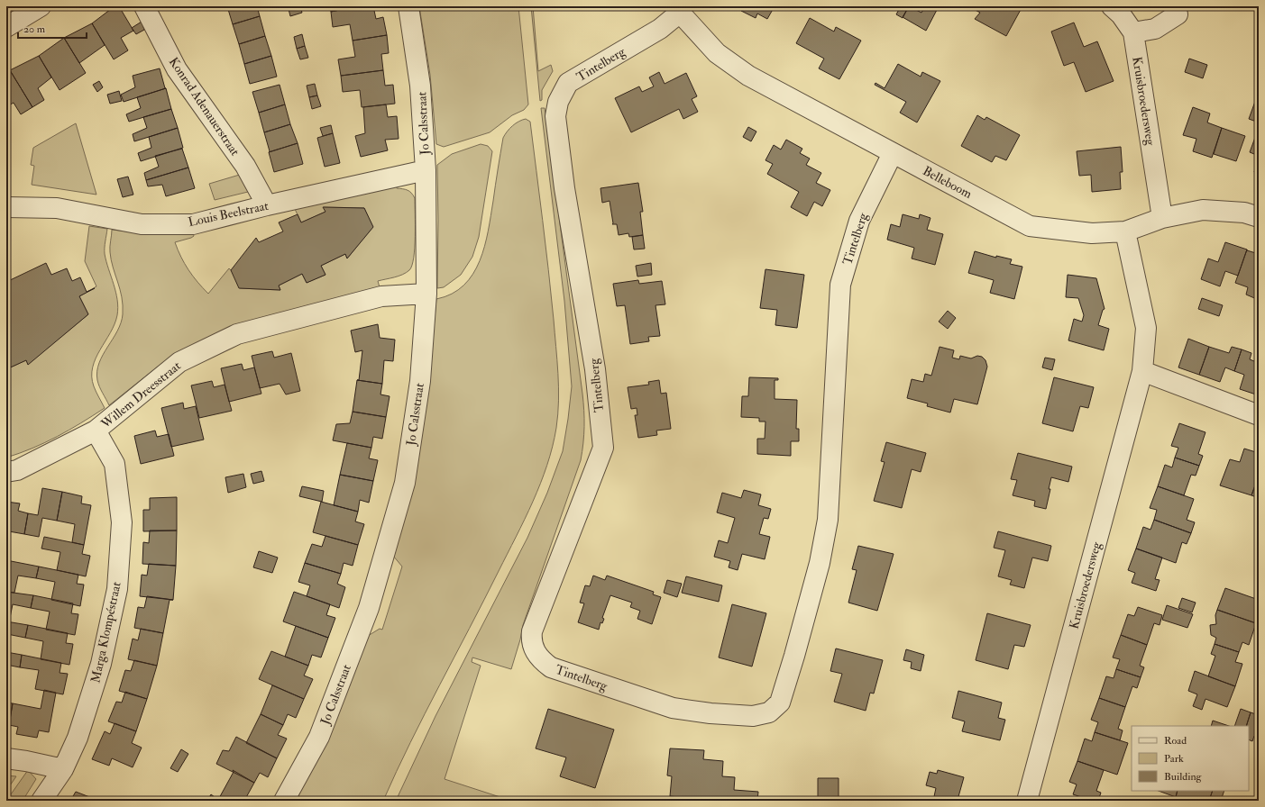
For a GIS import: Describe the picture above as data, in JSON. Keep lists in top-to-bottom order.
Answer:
{
  "streets": {
    "street": [
      "Tintelberg",
      "Kruisbroedersweg",
      "Konrad Adenauerstraat",
      "Jo Calsstraat",
      "Belleboom",
      "Louis Beelstraat",
      "Willem Dreesstraat",
      "Marga Klompéstraat"
    ]
  },
  "crossings": [
    ["Tintelberg", "Belleboom"],
    ["Kruisbroedersweg", "Belleboom"],
    ["Konrad Adenauerstraat", "Louis Beelstraat"],
    ["Jo Calsstraat", "Louis Beelstraat"],
    ["Jo Calsstraat", "Willem Dreesstraat"],
    ["Willem Dreesstraat", "Marga Klompéstraat"]
  ],
  "legend": ["Road", "Park", "Building"],
  "scale_bar": "20 m"
}
